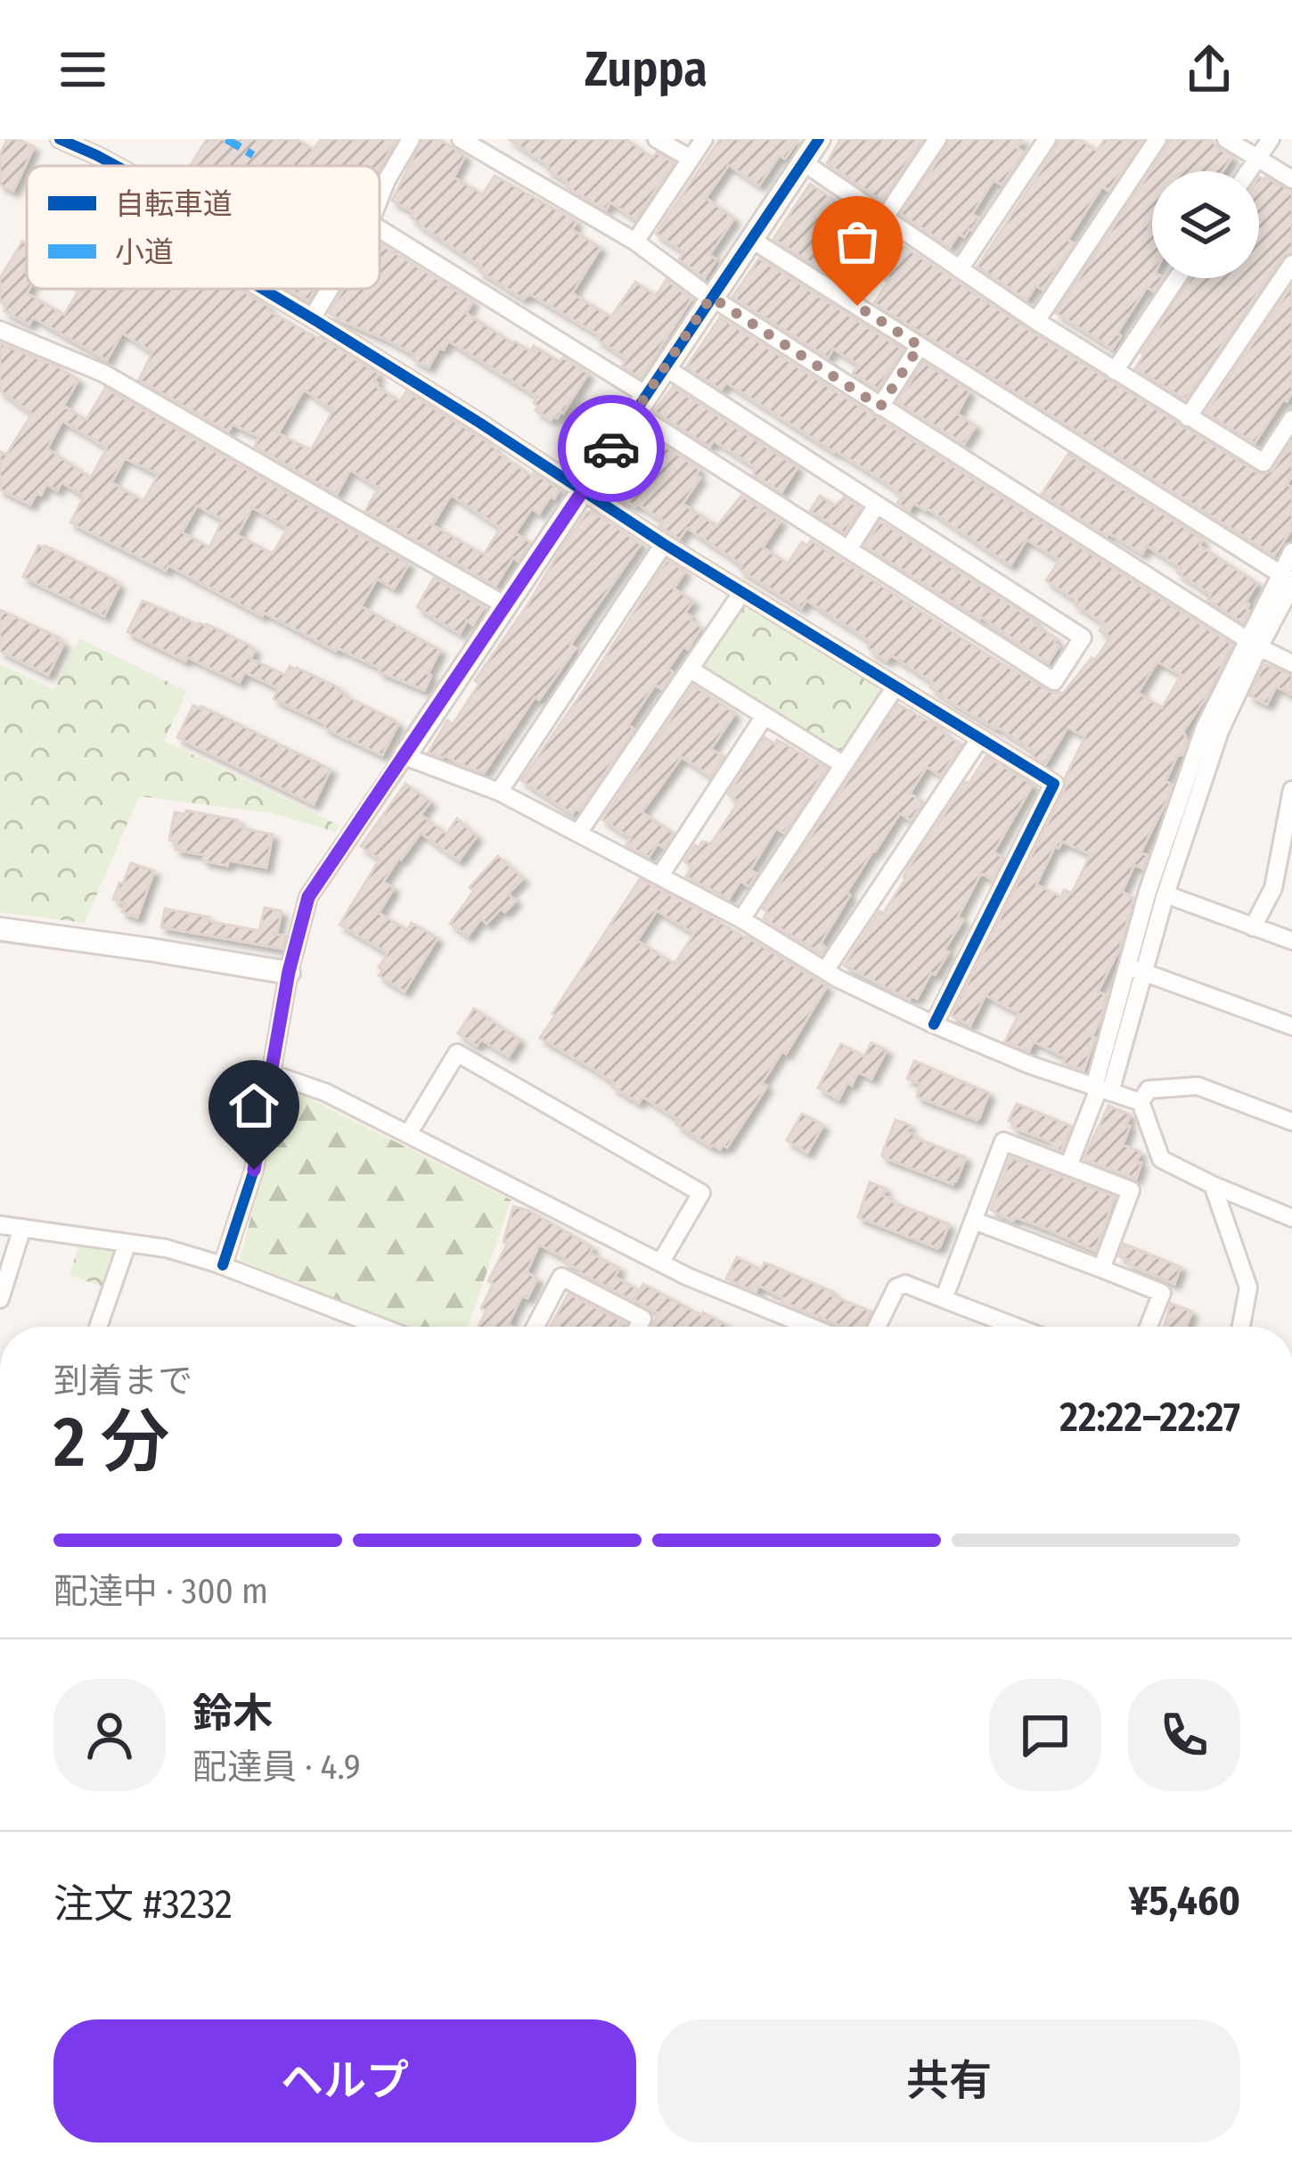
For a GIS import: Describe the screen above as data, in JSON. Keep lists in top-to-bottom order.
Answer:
{
  "legend": ["自転車道", "小道"],
  "page": {
    "header": "Zuppa",
    "heading": ["2 分", "到着まで", "22:22–22:27"],
    "panel": [
      "鈴木",
      "配達員 · 4.9",
      "注文 #3232",
      "¥5,460"
    ],
    "bar": "配達中 · 300 m",
    "buttons": ["ヘルプ", "共有"]
  }
}
